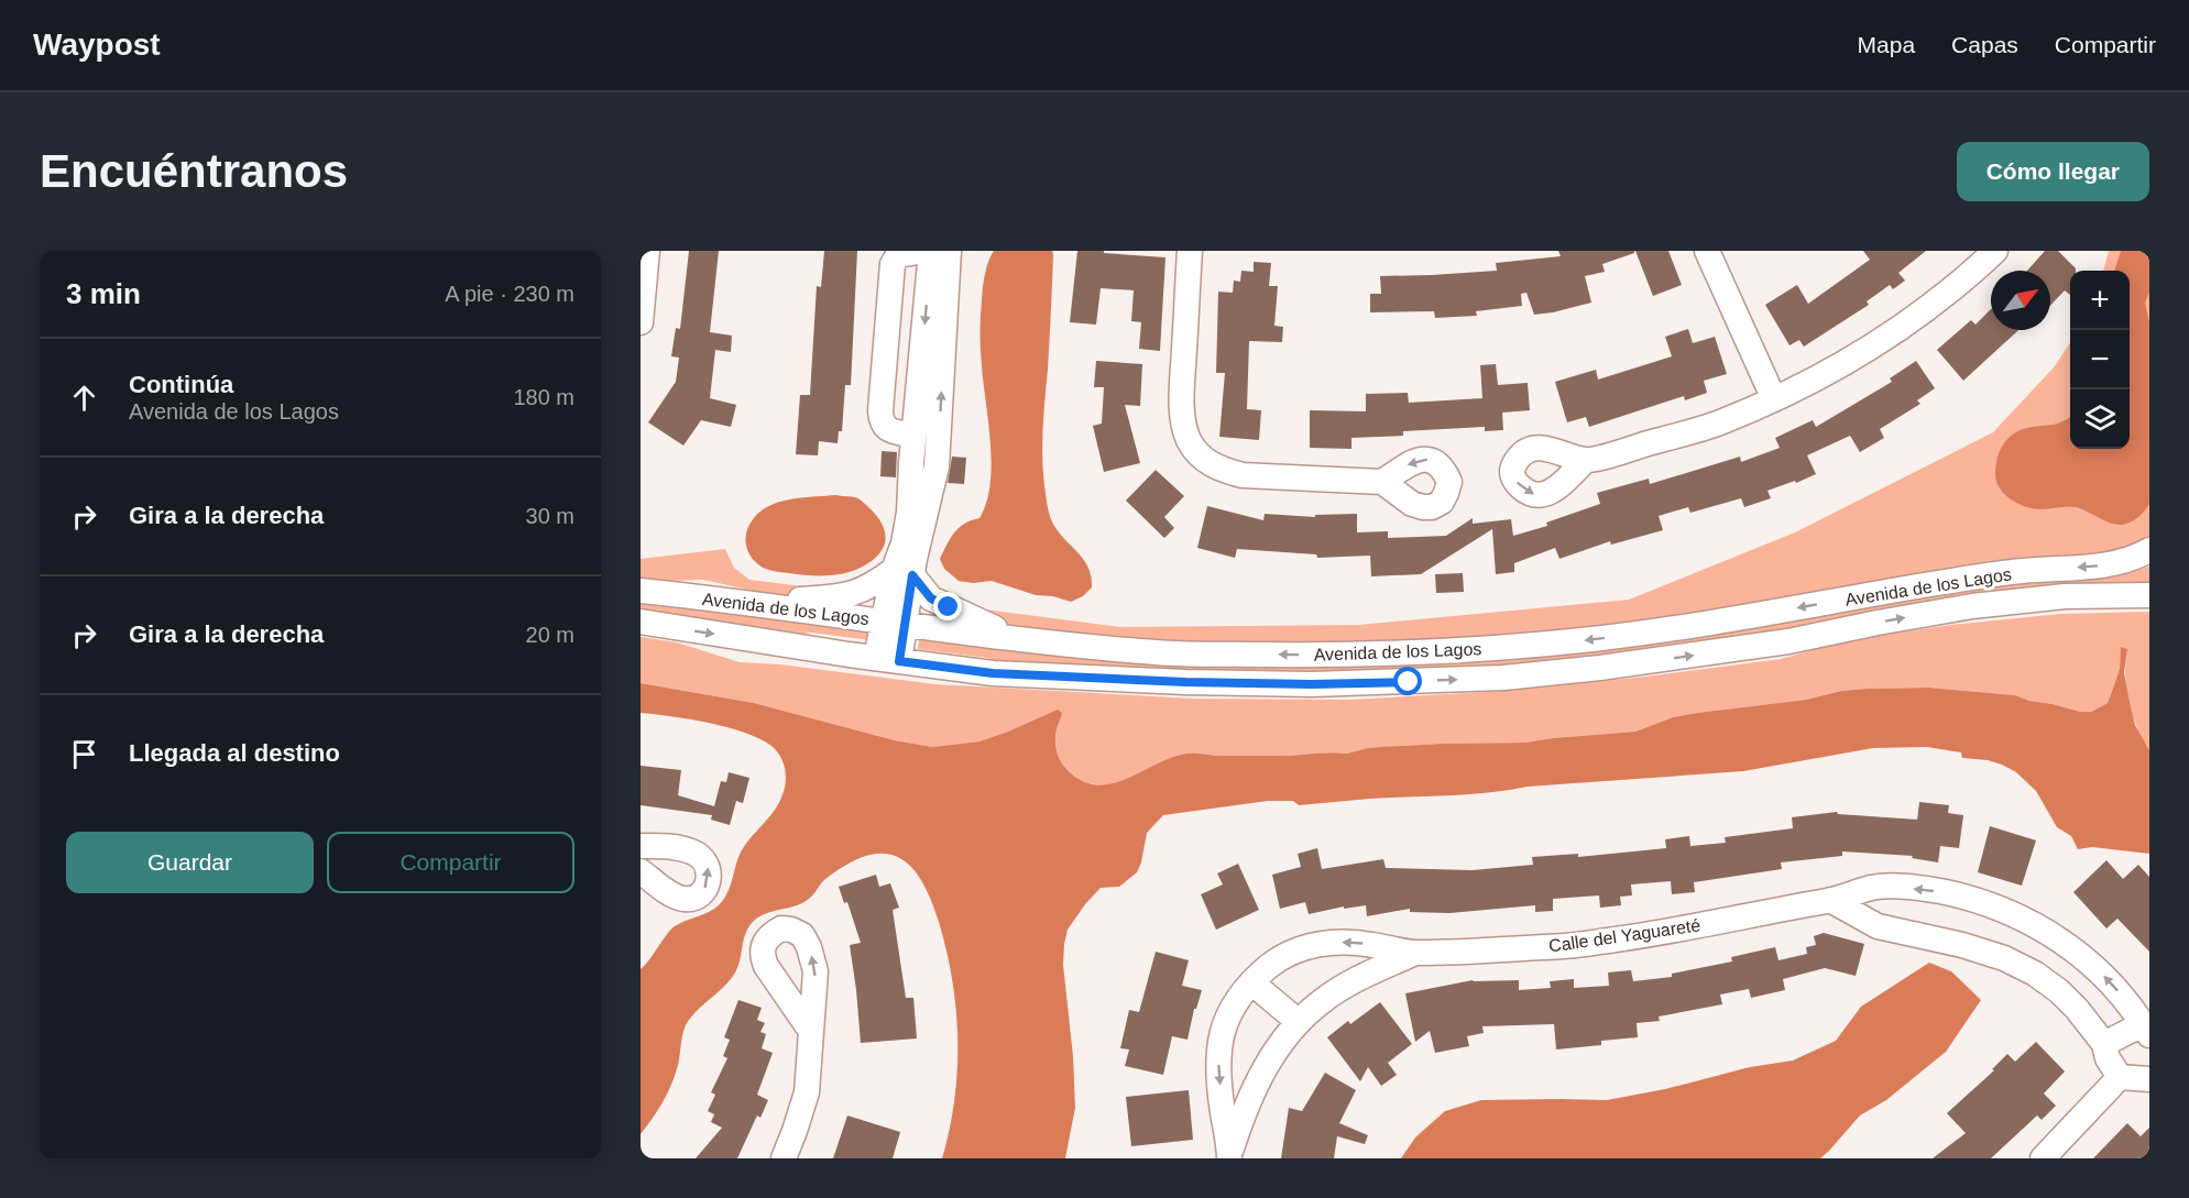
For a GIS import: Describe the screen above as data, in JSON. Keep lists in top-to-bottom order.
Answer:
{
  "streets": {
    "street": ["Avenida de los Lagos", "Calle del Yaguareté"]
  },
  "north": "top right",
  "page": {
    "header": "Waypost",
    "nav": ["Mapa", "Capas", "Compartir"],
    "buttons": [
      "Cómo llegar",
      ["Guardar", "Compartir"]
    ],
    "title": "Encuéntranos",
    "heading": ["3 min", "A pie · 230 m"],
    "map_buttons": ["+", "−"],
    "list": [
      ["Continúa", "Avenida de los Lagos", "180 m"],
      ["Gira a la derecha", "30 m"],
      ["Gira a la derecha", "20 m"],
      "Llegada al destino"
    ]
  }
}
